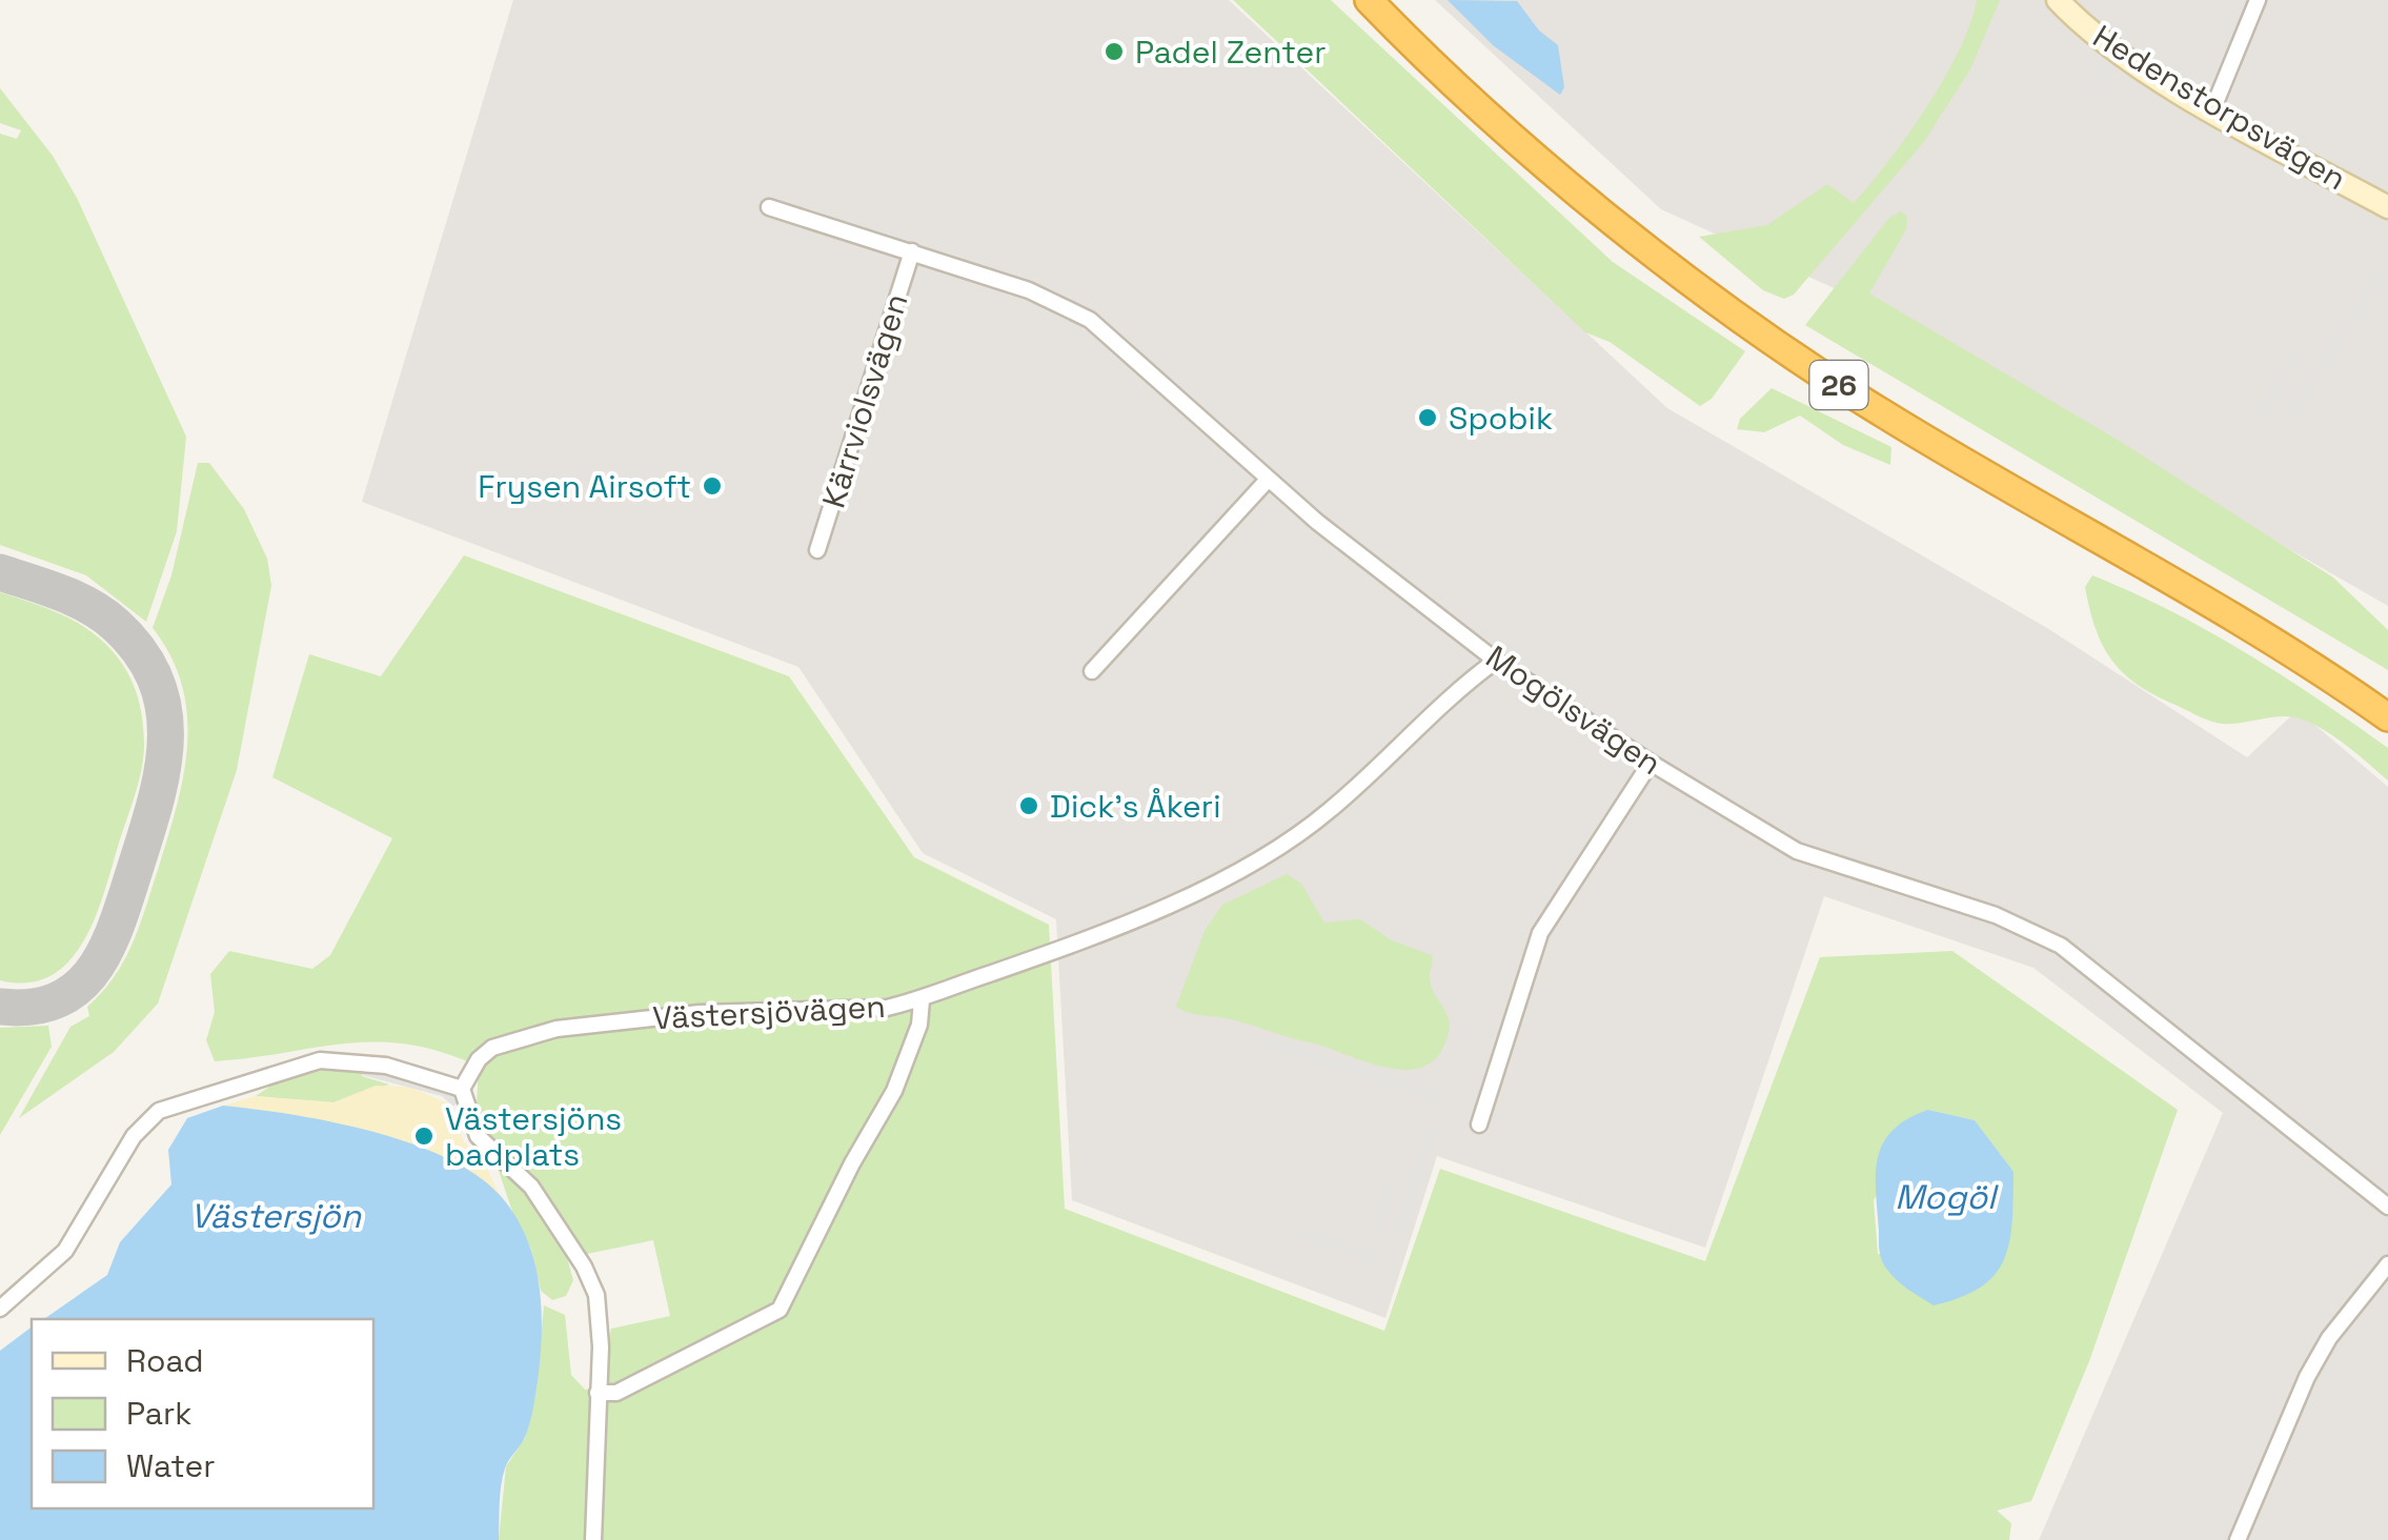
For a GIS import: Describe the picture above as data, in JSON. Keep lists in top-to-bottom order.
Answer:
{
  "streets": {
    "highway": ["26"],
    "street": [
      "Hedenstorpsvägen",
      "Kärrviolsvägen",
      "Mogölsvägen",
      "Västersjövägen"
    ]
  },
  "crossings": [
    ["Kärrviolsvägen", "Mogölsvägen"],
    ["Mogölsvägen", "Västersjövägen"]
  ],
  "water": ["Mogöl", "Västersjön"],
  "places": [
    "Padel Zenter",
    "Spobik",
    "Frysen Airsoft",
    "Dick's Åkeri",
    "Västersjöns badplats"
  ],
  "legend": ["Road", "Park", "Water"]
}
